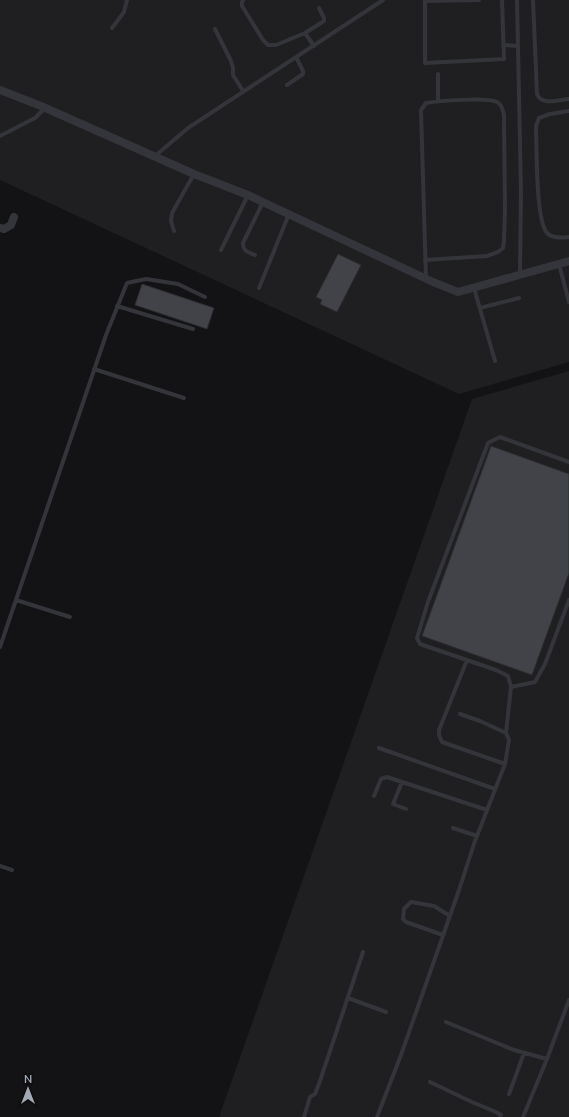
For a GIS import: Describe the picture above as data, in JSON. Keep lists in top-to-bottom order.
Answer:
{
  "north": "top"
}
